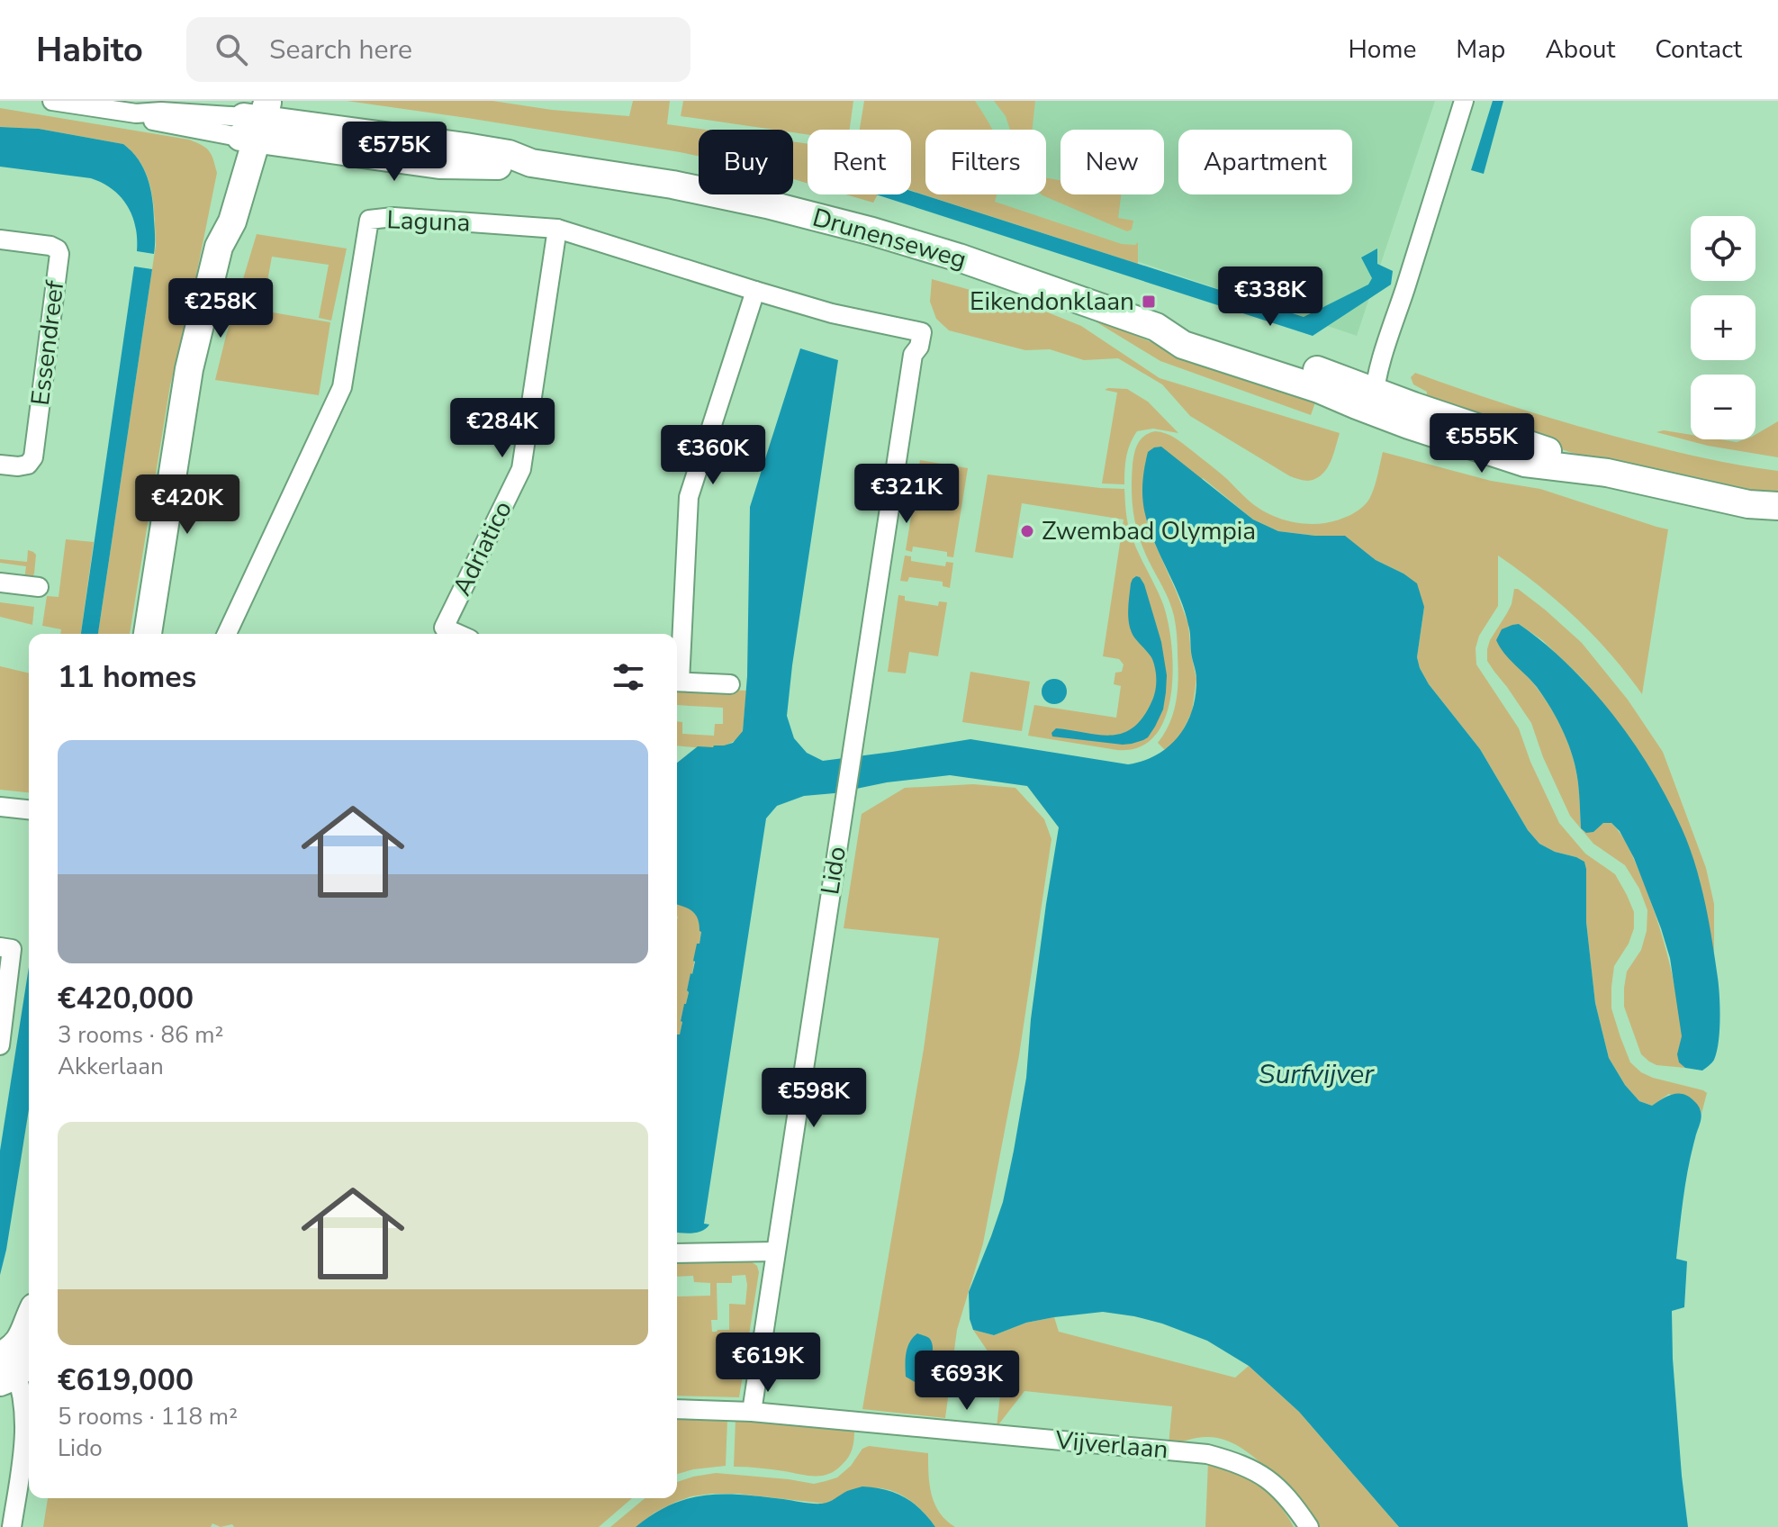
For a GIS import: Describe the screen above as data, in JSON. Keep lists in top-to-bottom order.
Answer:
{
  "streets": {
    "street": [
      "Laguna",
      "Drunenseweg",
      "Essendreef",
      "Adriatico",
      "Lido",
      "Vijverlaan"
    ]
  },
  "crossings": [
    ["Laguna", "Adriatico"],
    ["Laguna", "Lido"],
    ["Lido", "Vijverlaan"]
  ],
  "water": ["Surfvijver"],
  "places": {
    "transit": ["Eikendonklaan"],
    "other": ["Zwembad Olympia"]
  },
  "page": {
    "header": "Habito",
    "search": "Search here",
    "nav": [
      "Home",
      "Map",
      "About",
      "Contact"
    ],
    "price": [
      "€575K",
      "€338K",
      "€258K",
      "€284K",
      "€555K",
      "€360K",
      "€321K",
      "€420K",
      "€598K",
      "€619K",
      "€693K"
    ],
    "chip": [
      "Buy",
      "Rent",
      "Filters",
      "New",
      "Apartment"
    ],
    "map_buttons": ["+", "−"],
    "heading": "11 homes",
    "list": [
      {
        "name": "€420,000",
        "note": "3 rooms · 86 m² · Akkerlaan"
      },
      {
        "name": "€619,000",
        "note": "5 rooms · 118 m² · Lido"
      }
    ]
  }
}
